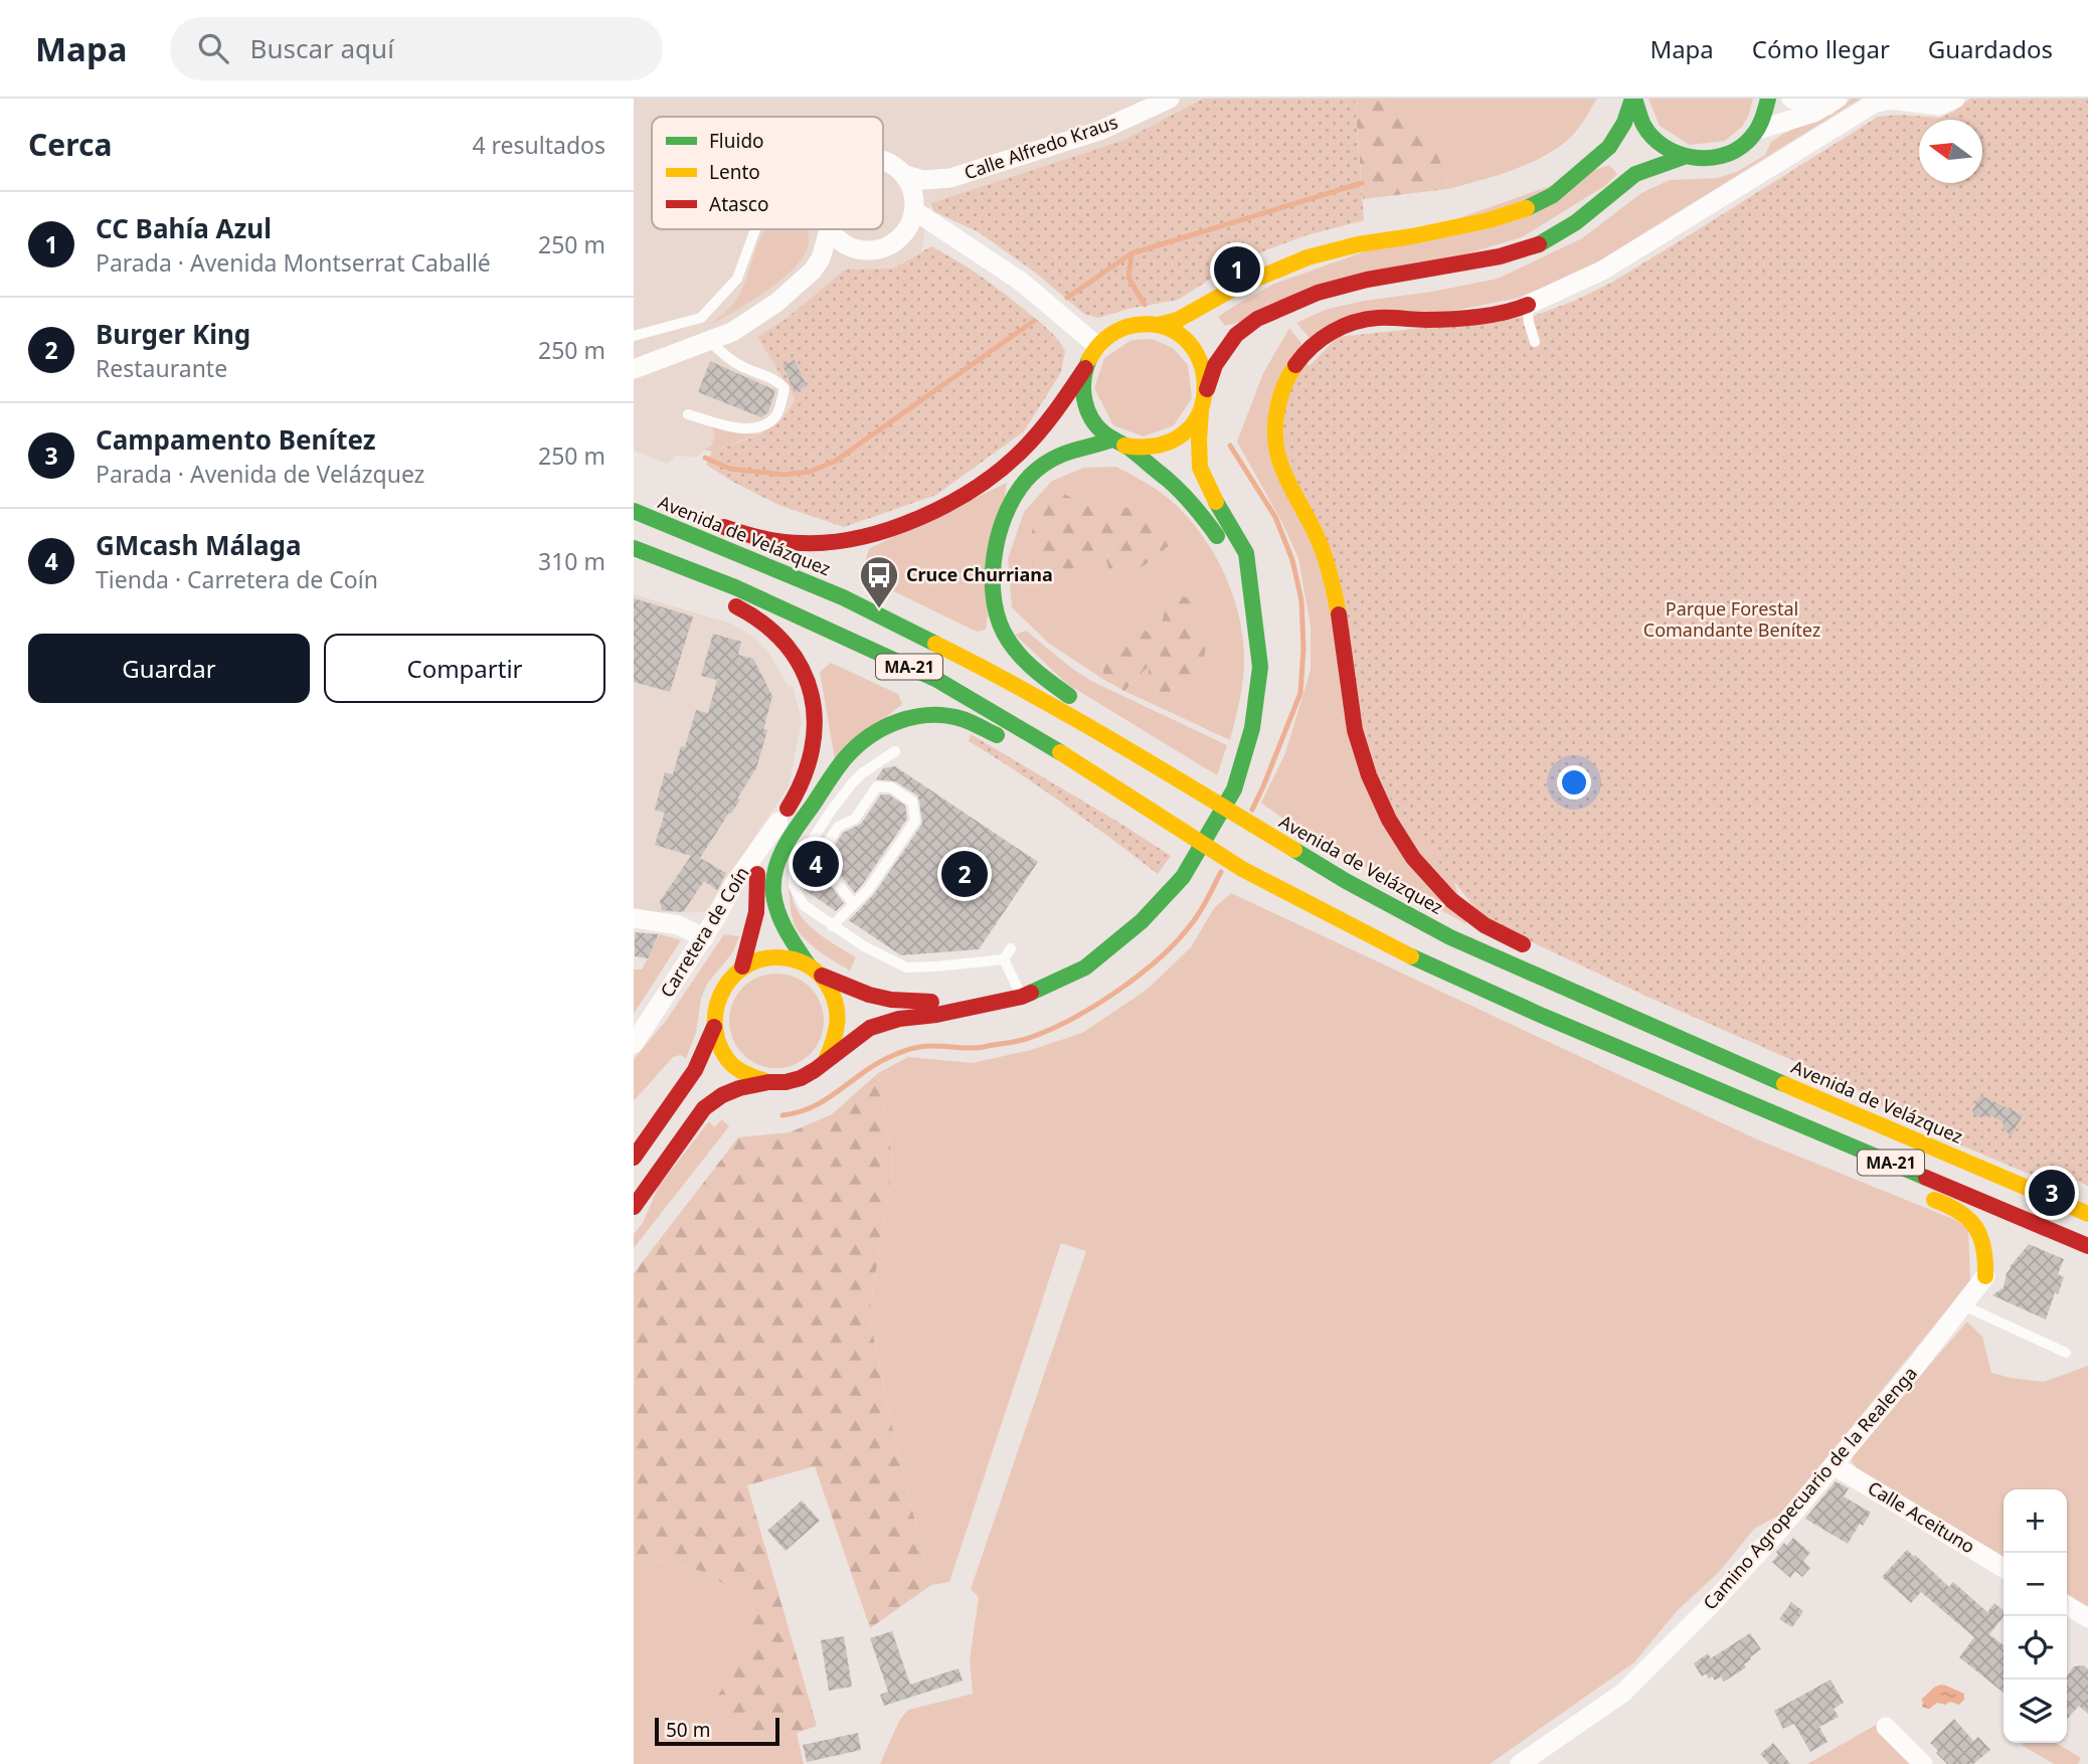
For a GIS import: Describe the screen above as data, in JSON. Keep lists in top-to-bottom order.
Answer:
{
  "streets": {
    "main road": ["Avenida de Velázquez", "MA-21"],
    "street": [
      "Calle Alfredo Kraus",
      "Carretera de Coín",
      "Camino Agropecuario de la Realenga",
      "Calle Aceituno"
    ]
  },
  "crossings": [
    ["Camino Agropecuario de la Realenga", "Calle Aceituno"]
  ],
  "parks": ["Parque Forestal Comandante Benítez"],
  "places": {
    "bus stop": ["Cruce Churriana"]
  },
  "legend": ["Fluido", "Lento", "Atasco"],
  "scale_bar": "50 m",
  "north": "left",
  "page": {
    "header": "Mapa",
    "search": "Buscar aquí",
    "nav": ["Mapa", "Cómo llegar", "Guardados"],
    "heading": ["Cerca", "4 resultados"],
    "list": [
      {
        "mark": "1",
        "name": "CC Bahía Azul",
        "note": "Parada · Avenida Montserrat Caballé",
        "value": "250 m"
      },
      {
        "mark": "2",
        "name": "Burger King",
        "note": "Restaurante",
        "value": "250 m"
      },
      {
        "mark": "3",
        "name": "Campamento Benítez",
        "note": "Parada · Avenida de Velázquez",
        "value": "250 m"
      },
      {
        "mark": "4",
        "name": "GMcash Málaga",
        "note": "Tienda · Carretera de Coín",
        "value": "310 m"
      }
    ],
    "pins": [
      "1",
      "4",
      "2",
      "3"
    ],
    "buttons": ["Guardar", "Compartir"],
    "map_buttons": ["+", "−"],
    "scale": "50 m"
  }
}
